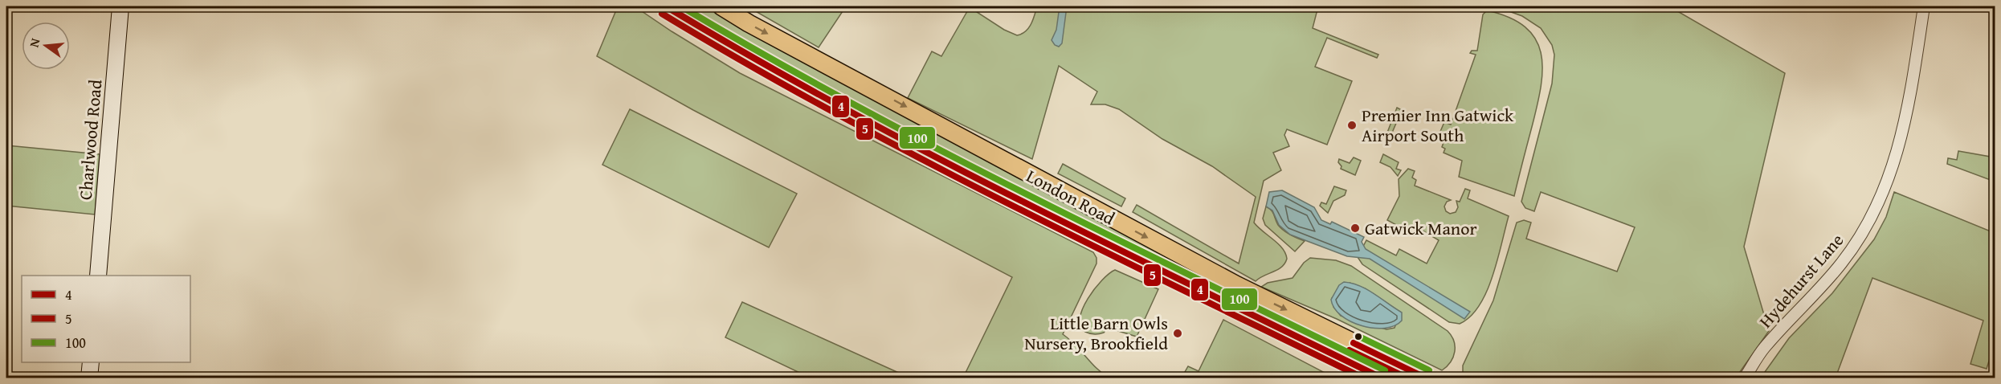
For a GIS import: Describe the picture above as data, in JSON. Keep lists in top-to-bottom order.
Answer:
{
  "streets": {
    "main road": ["London Road"],
    "street": ["Charlwood Road", "Hydehurst Lane"]
  },
  "places": ["Premier Inn Gatwick Airport South", "Gatwick Manor", "Little Barn Owls Nursery, Brookfield"],
  "lines": ["transit line 4", "transit line 100", "transit line 5"],
  "legend": ["4", "5", "100"],
  "north": "left"
}
